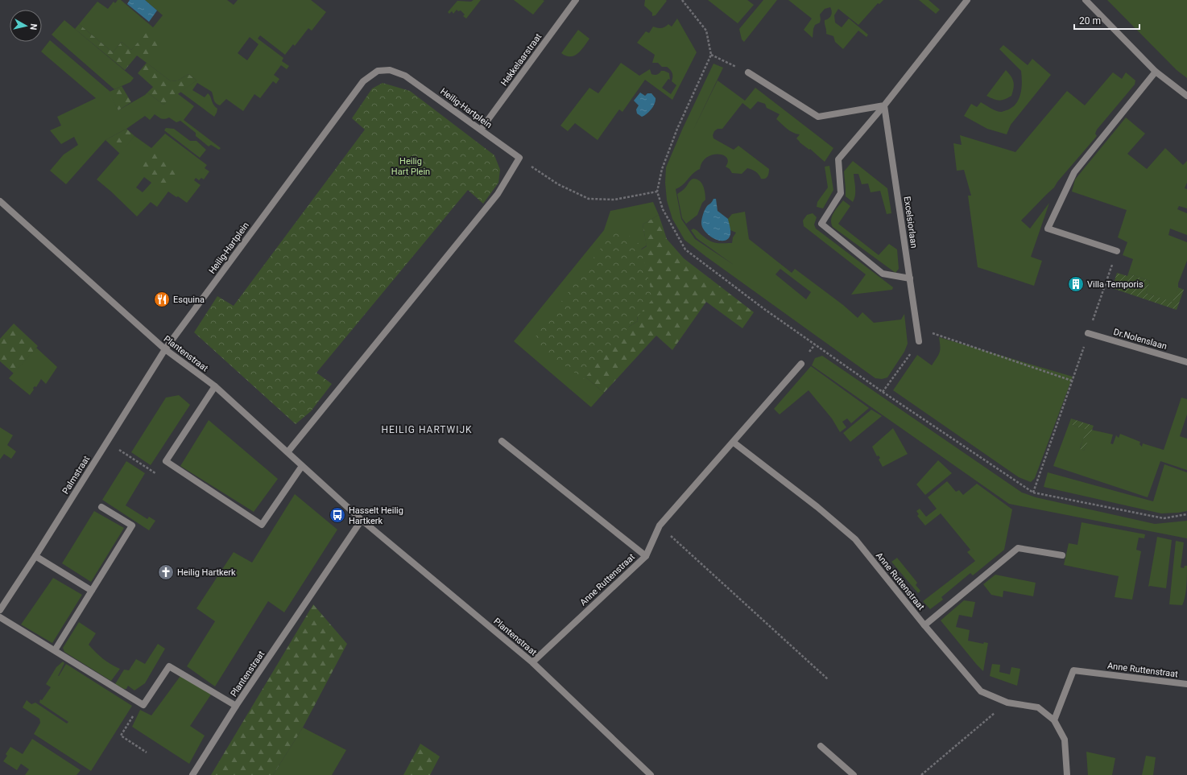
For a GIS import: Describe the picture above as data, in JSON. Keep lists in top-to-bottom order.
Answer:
{
  "streets": {
    "street": [
      "Hekkelaarstraat",
      "Heilig-Hartplein",
      "Excelsiorlaan",
      "Dr.Nolenslaan",
      "Plantenstraat",
      "Palmstraat",
      "Anne Ruttenstraat"
    ]
  },
  "crossings": [
    ["Hekkelaarstraat", "Heilig-Hartplein"],
    ["Heilig-Hartplein", "Plantenstraat"],
    ["Heilig-Hartplein", "Palmstraat"],
    ["Plantenstraat", "Palmstraat"],
    ["Plantenstraat", "Anne Ruttenstraat"]
  ],
  "districts": ["HEILIG HARTWIJK"],
  "parks": ["Heilig Hart Plein"],
  "places": {
    "building": ["Villa Temporis"],
    "restaurant": ["Esquina"],
    "bus stop": ["Hasselt Heilig Hartkerk"],
    "church": ["Heilig Hartkerk"]
  },
  "scale_bar": "20 m",
  "north": "right"
}
